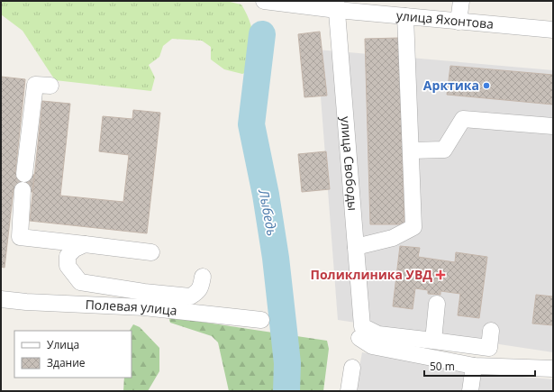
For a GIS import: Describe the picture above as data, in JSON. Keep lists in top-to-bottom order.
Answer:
{
  "streets": {
    "street": ["улица Яхонтова", "улица Свободы", "Полевая улица"]
  },
  "crossings": [
    ["улица Яхонтова", "улица Свободы"]
  ],
  "water": ["Лыбедь"],
  "places": {
    "other": ["Арктика"],
    "health": ["Поликлиника УВД"]
  },
  "legend": ["Улица", "Здание"],
  "scale_bar": "50 m"
}
